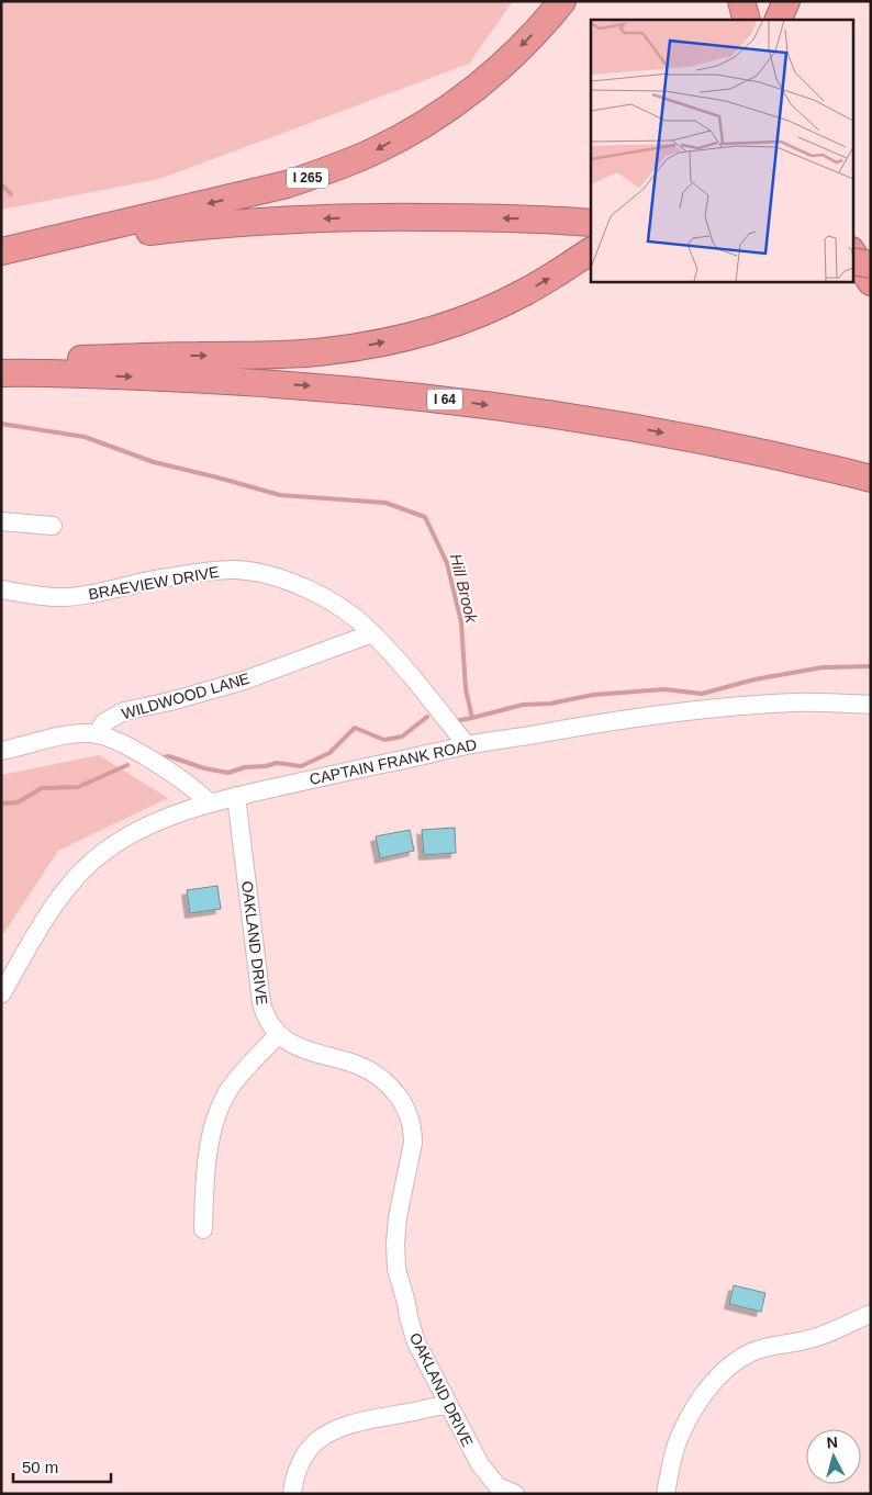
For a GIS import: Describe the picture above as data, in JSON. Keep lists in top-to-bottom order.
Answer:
{
  "streets": {
    "highway": ["I 265", "I 64"],
    "street": [
      "BRAEVIEW DRIVE",
      "WILDWOOD LANE",
      "CAPTAIN FRANK ROAD",
      "OAKLAND DRIVE"
    ]
  },
  "crossings": [
    ["BRAEVIEW DRIVE", "WILDWOOD LANE"],
    ["BRAEVIEW DRIVE", "CAPTAIN FRANK ROAD"],
    ["CAPTAIN FRANK ROAD", "OAKLAND DRIVE"]
  ],
  "water": ["Hill Brook"],
  "scale_bar": "50 m",
  "north": "top"
}
